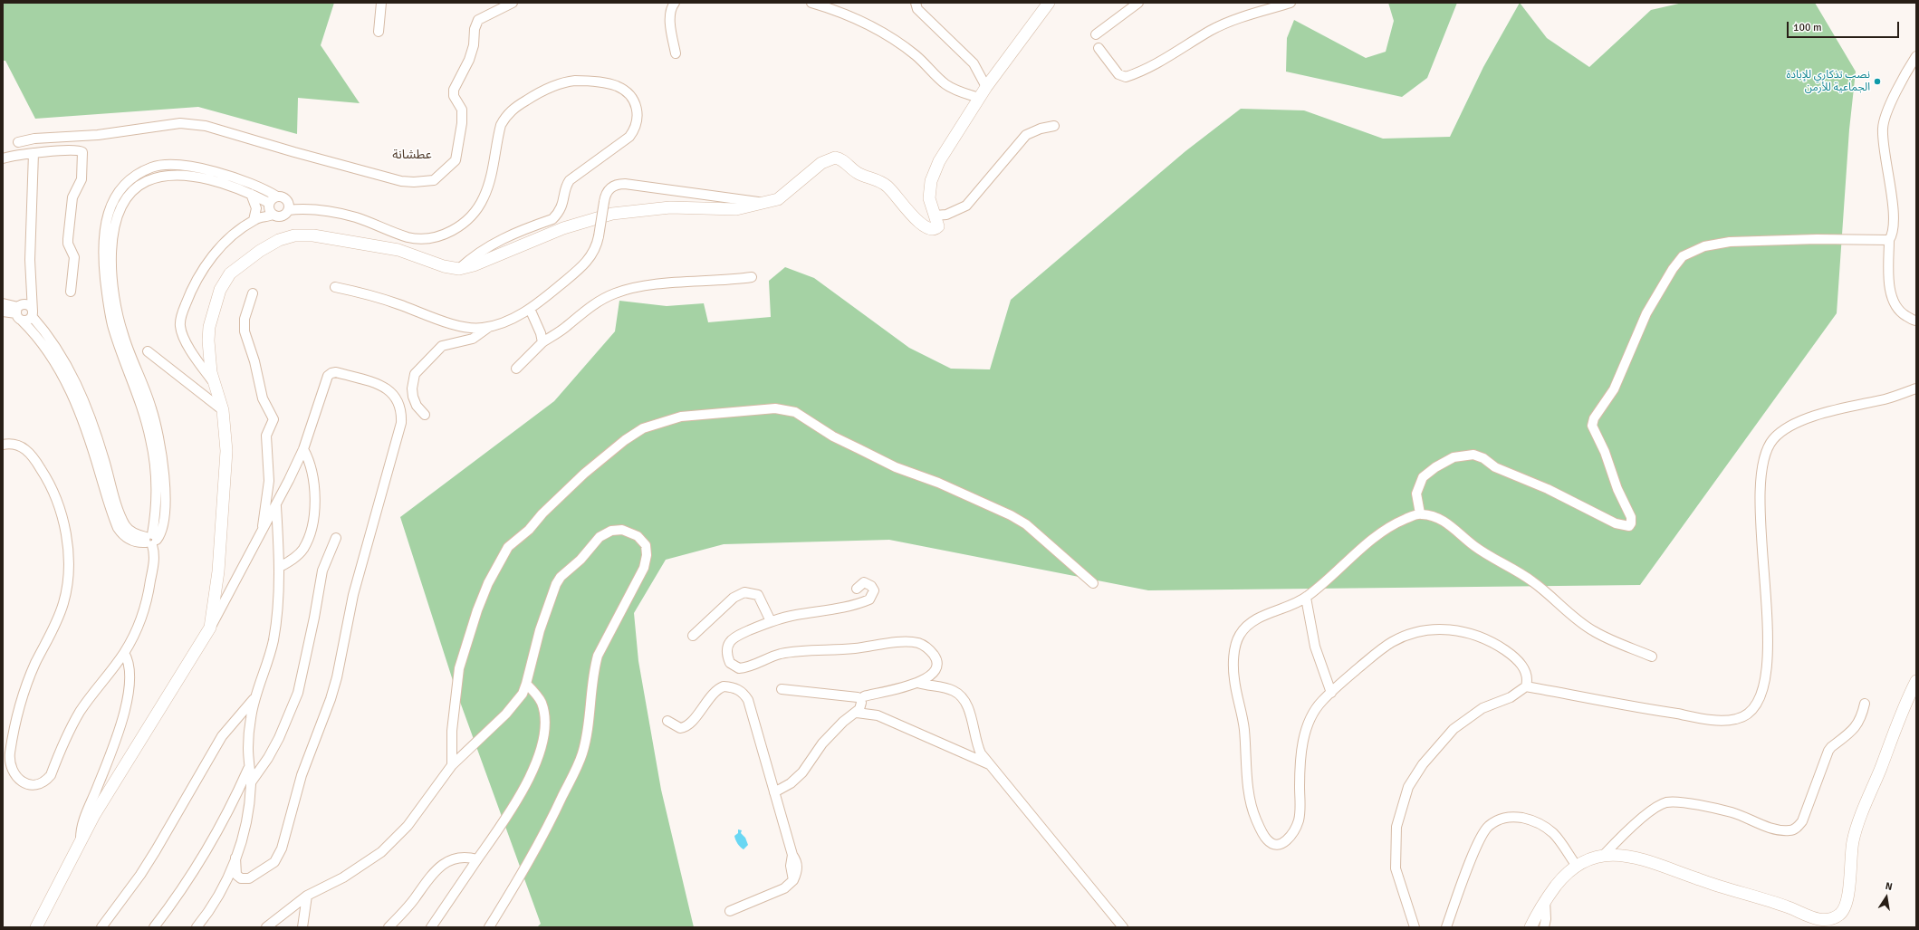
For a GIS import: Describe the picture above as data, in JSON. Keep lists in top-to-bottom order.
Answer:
{
  "districts": ["عطشانة"],
  "places": ["نصب تذكاري للإبادة الجماعية للأرمن"],
  "scale_bar": "100 m",
  "north": "top"
}
